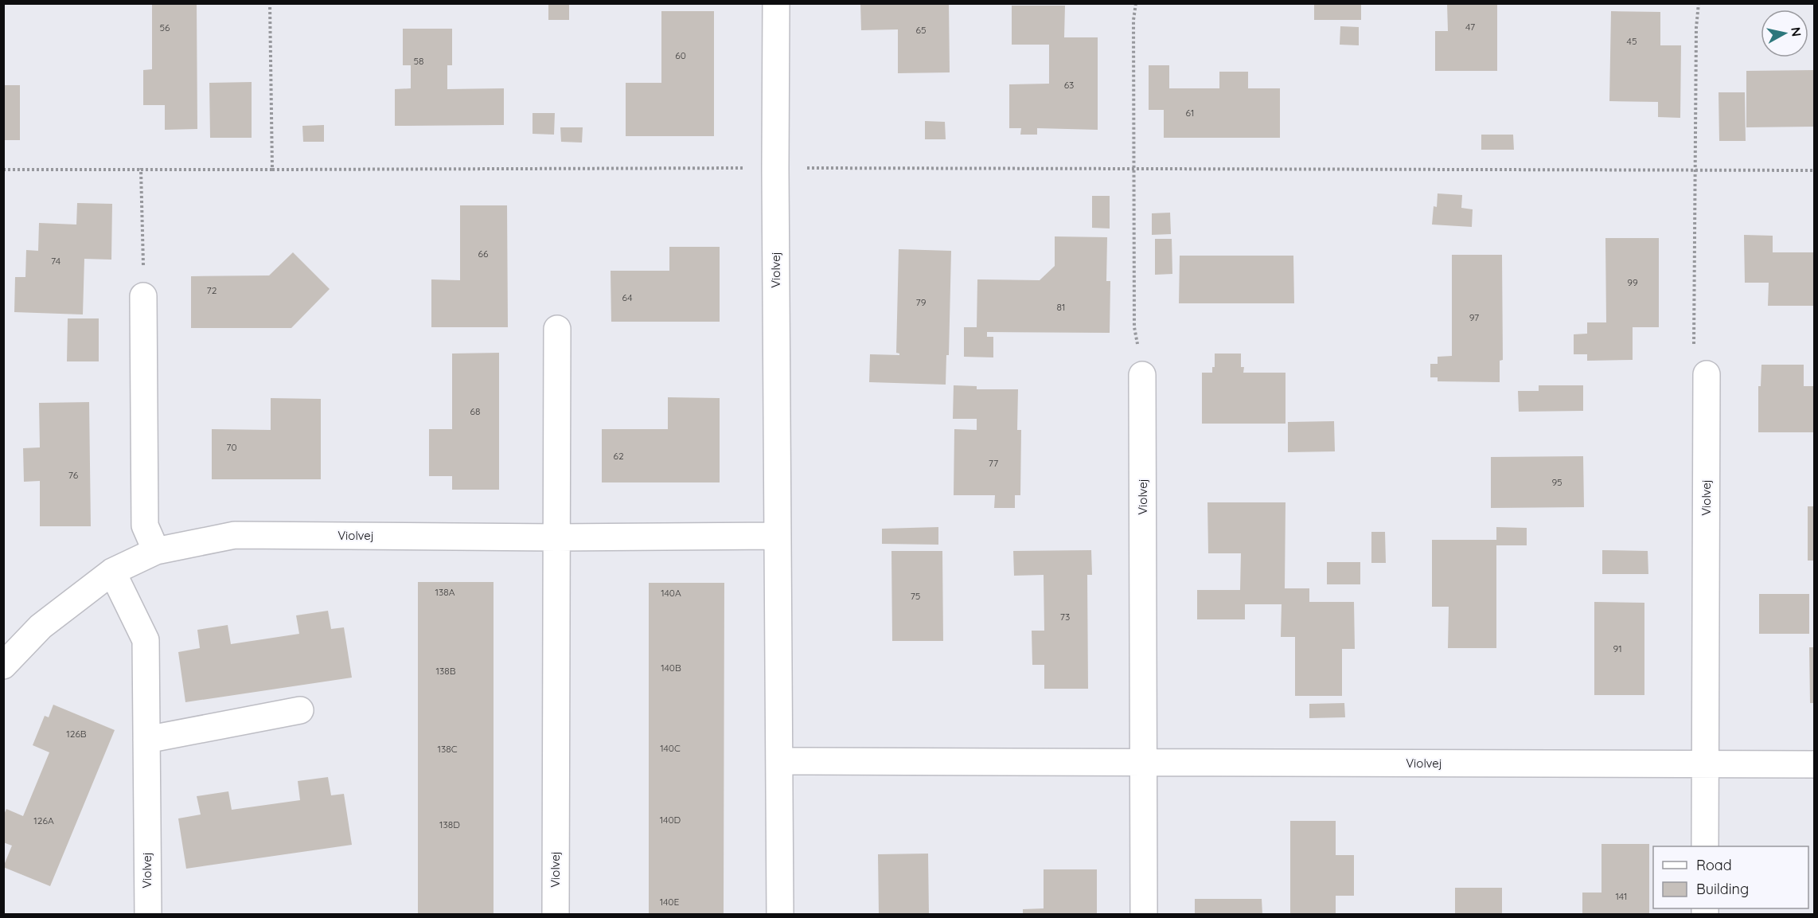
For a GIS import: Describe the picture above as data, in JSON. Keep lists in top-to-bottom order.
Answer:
{
  "streets": {
    "street": ["Violvej"]
  },
  "house_numbers": [
    "47",
    "56",
    "65",
    "45",
    "60",
    "58",
    "63",
    "61",
    "66",
    "74",
    "99",
    "72",
    "64",
    "79",
    "81",
    "97",
    "68",
    "70",
    "62",
    "77",
    "76",
    "95",
    "138A",
    "140A",
    "75",
    "73",
    "91",
    "140B",
    "138B",
    "126B",
    "140C",
    "138C",
    "140D",
    "126A",
    "138D",
    "141",
    "140E"
  ],
  "legend": ["Road", "Building"],
  "north": "right"
}
